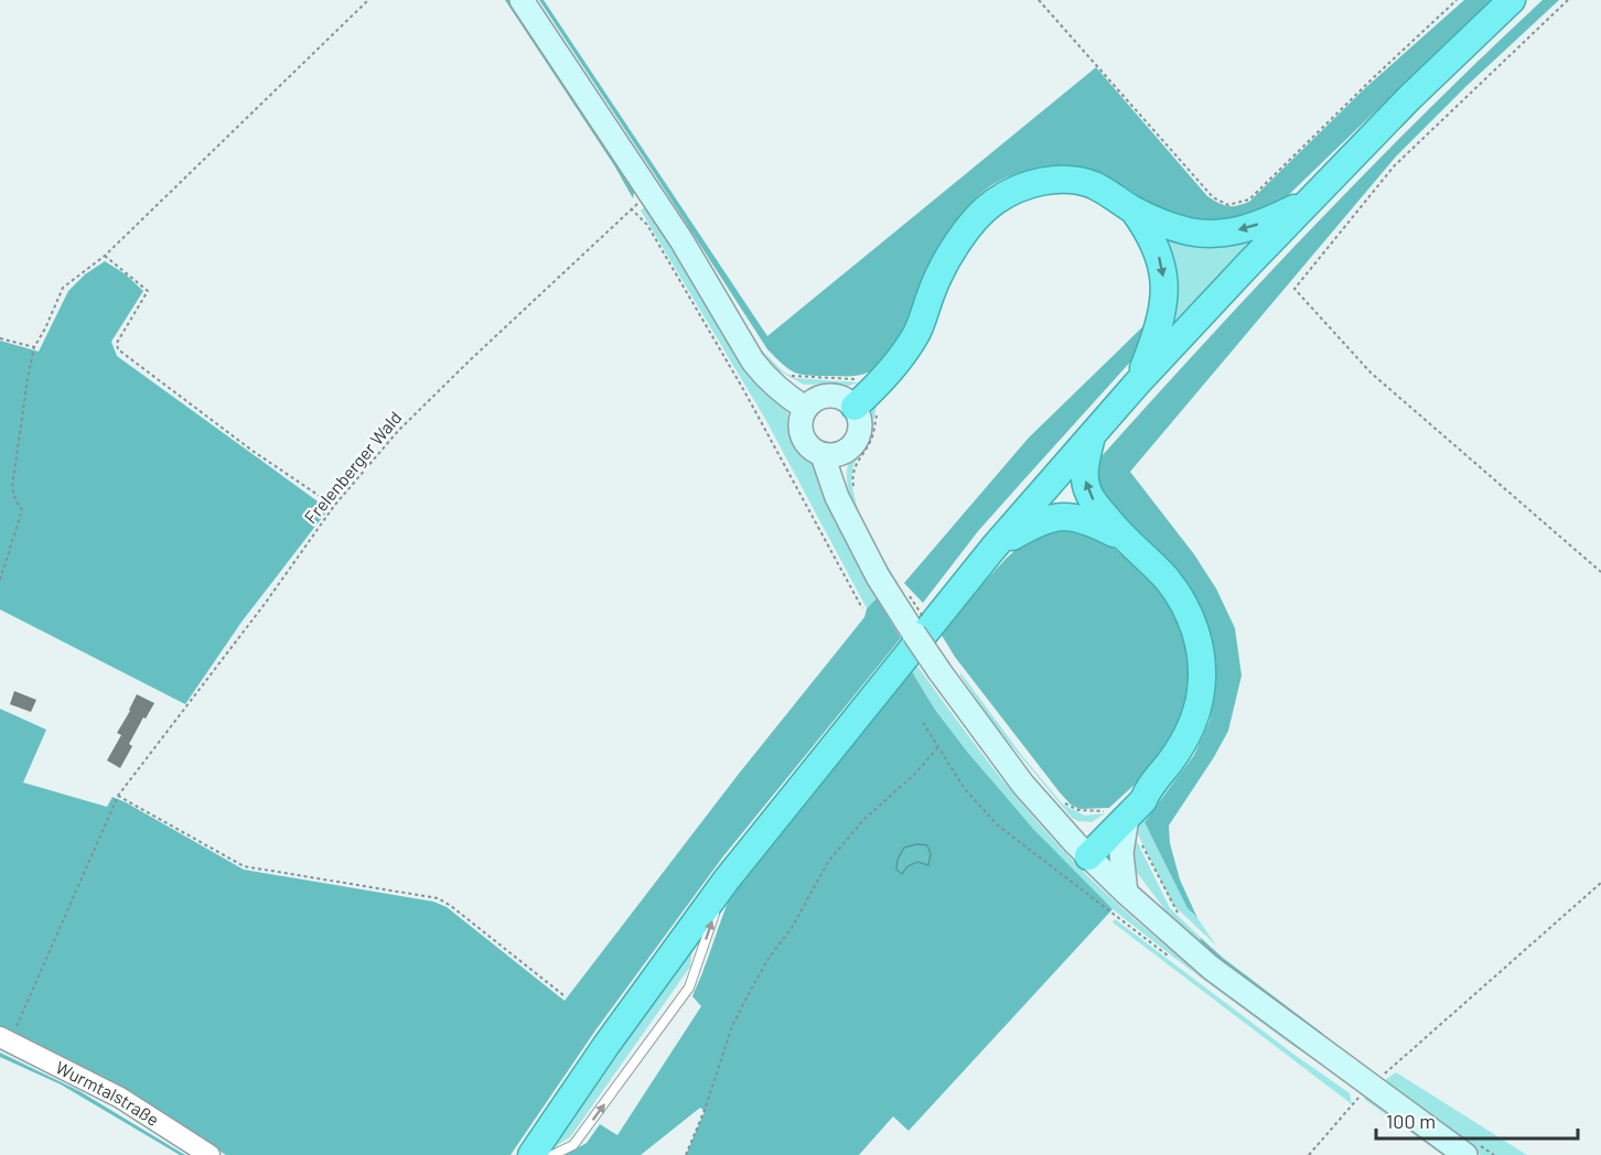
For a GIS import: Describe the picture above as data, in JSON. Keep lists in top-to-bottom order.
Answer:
{
  "streets": {
    "street": ["Wurmtalstraße"],
    "path": ["Frelenberger Wald"]
  },
  "crossings": [
    ["Frelenberger Wald", "Wurmtalstraße"]
  ],
  "scale_bar": "100 m"
}
